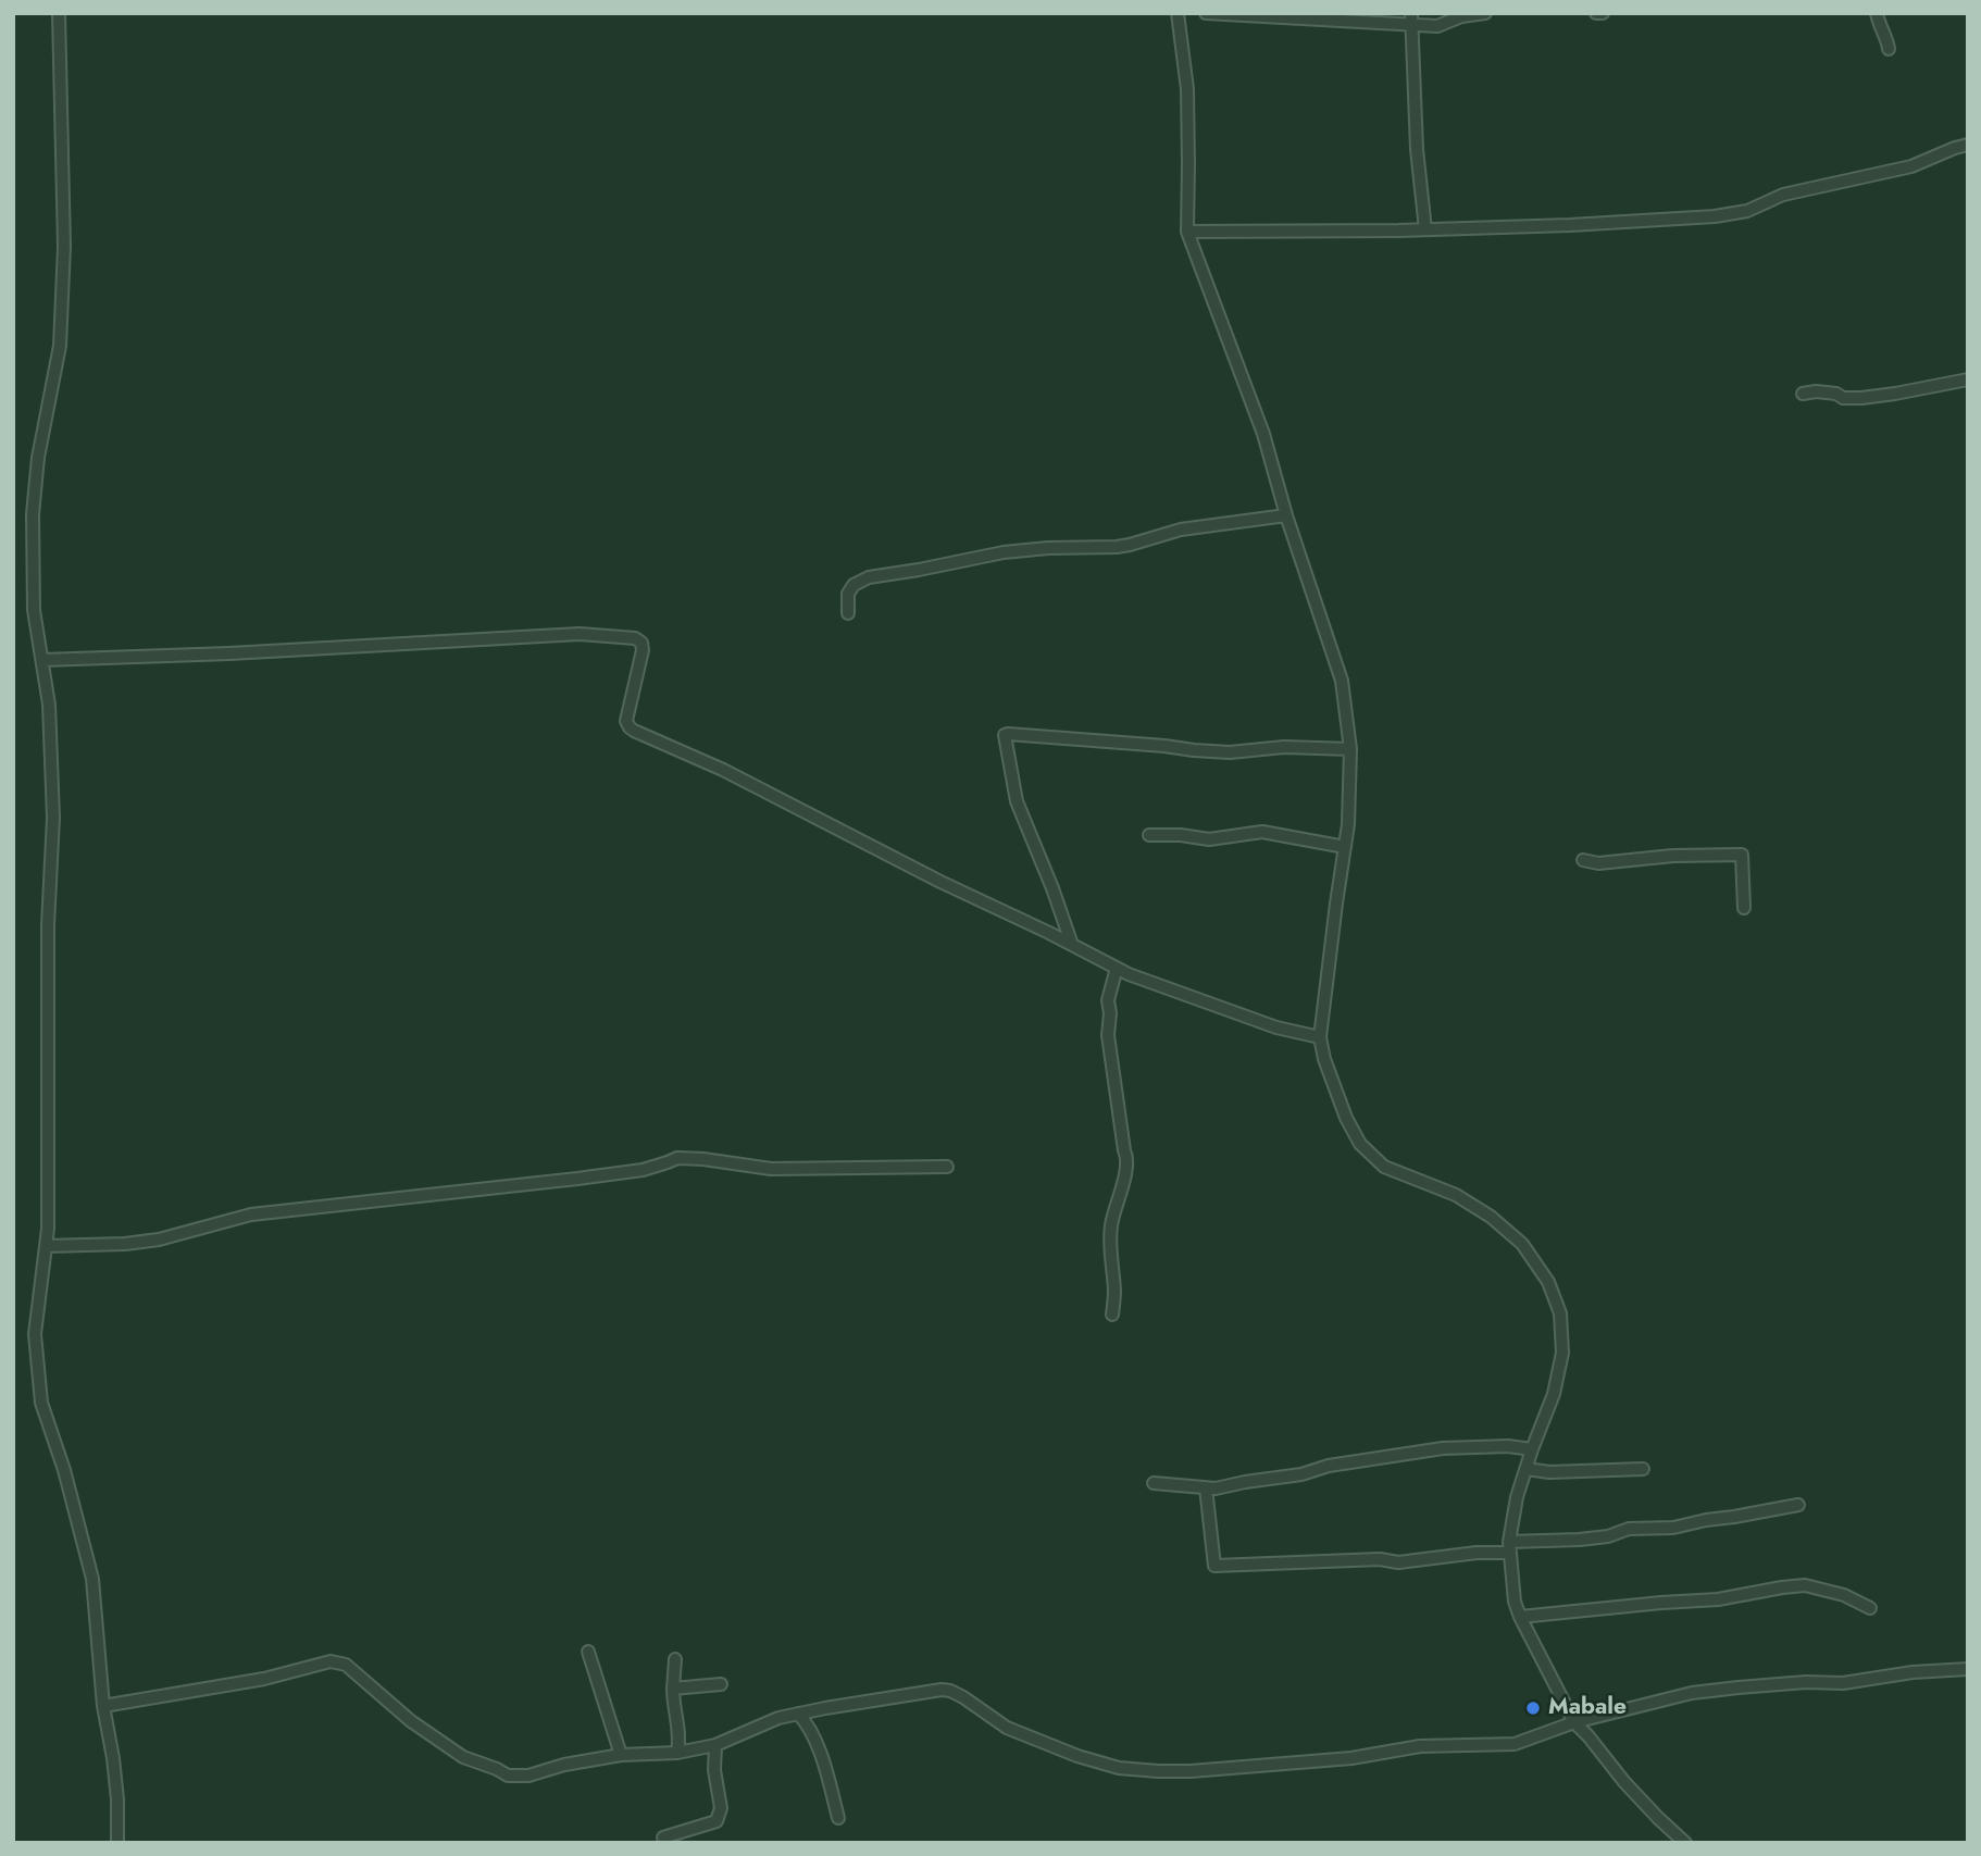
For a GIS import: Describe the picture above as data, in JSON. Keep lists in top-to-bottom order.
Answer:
{
  "places": ["Mabale"]
}
